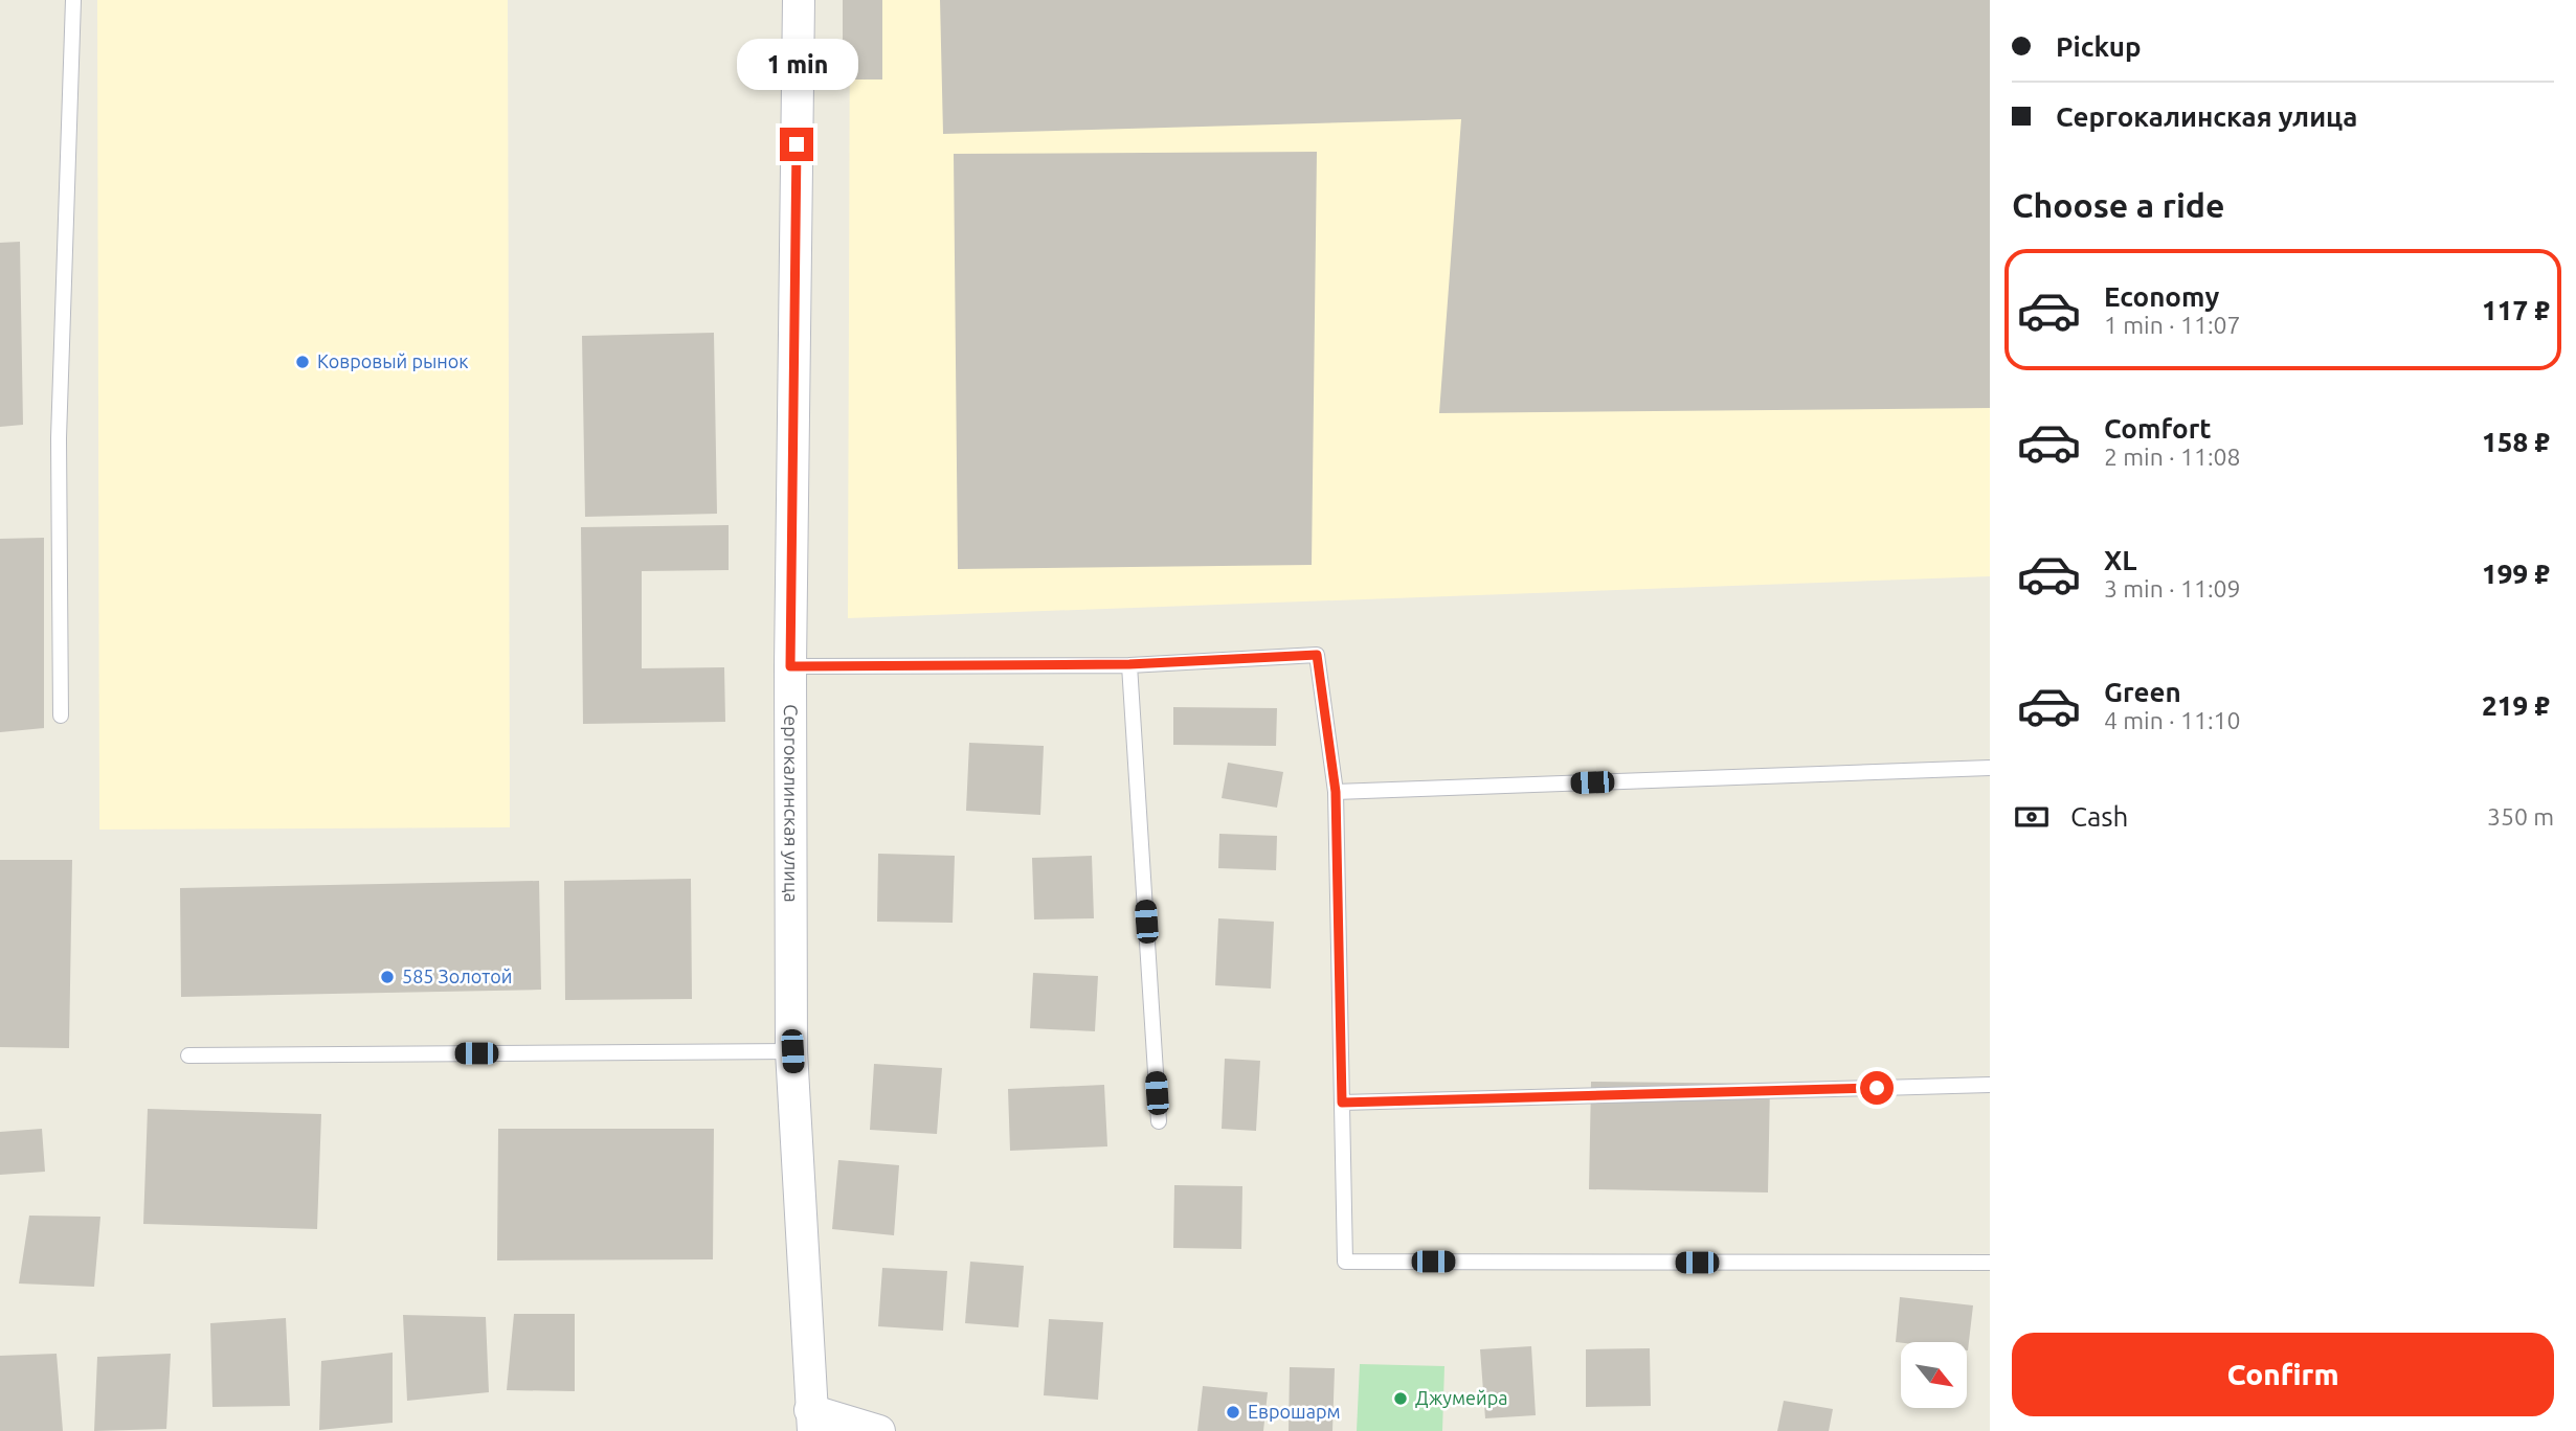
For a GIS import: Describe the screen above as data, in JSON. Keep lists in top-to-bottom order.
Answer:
{
  "streets": {
    "street": ["Сергокалинская улица"]
  },
  "places": [
    "Ковровый рынок",
    "585 Золотой",
    "Джумейра",
    "Еврошарм"
  ],
  "north": "bottom right",
  "page": {
    "banner": ["Pickup", "Сергокалинская улица"],
    "bubble": "1 min",
    "heading": "Choose a ride",
    "list": [
      {
        "name": "Economy",
        "note": "1 min · 11:07",
        "value": "117 ₽"
      },
      {
        "name": "Comfort",
        "note": "2 min · 11:08",
        "value": "158 ₽"
      },
      {
        "name": "XL",
        "note": "3 min · 11:09",
        "value": "199 ₽"
      },
      {
        "name": "Green",
        "note": "4 min · 11:10",
        "value": "219 ₽"
      }
    ],
    "pay": ["Cash", "350 m"],
    "buttons": "Confirm"
  }
}
